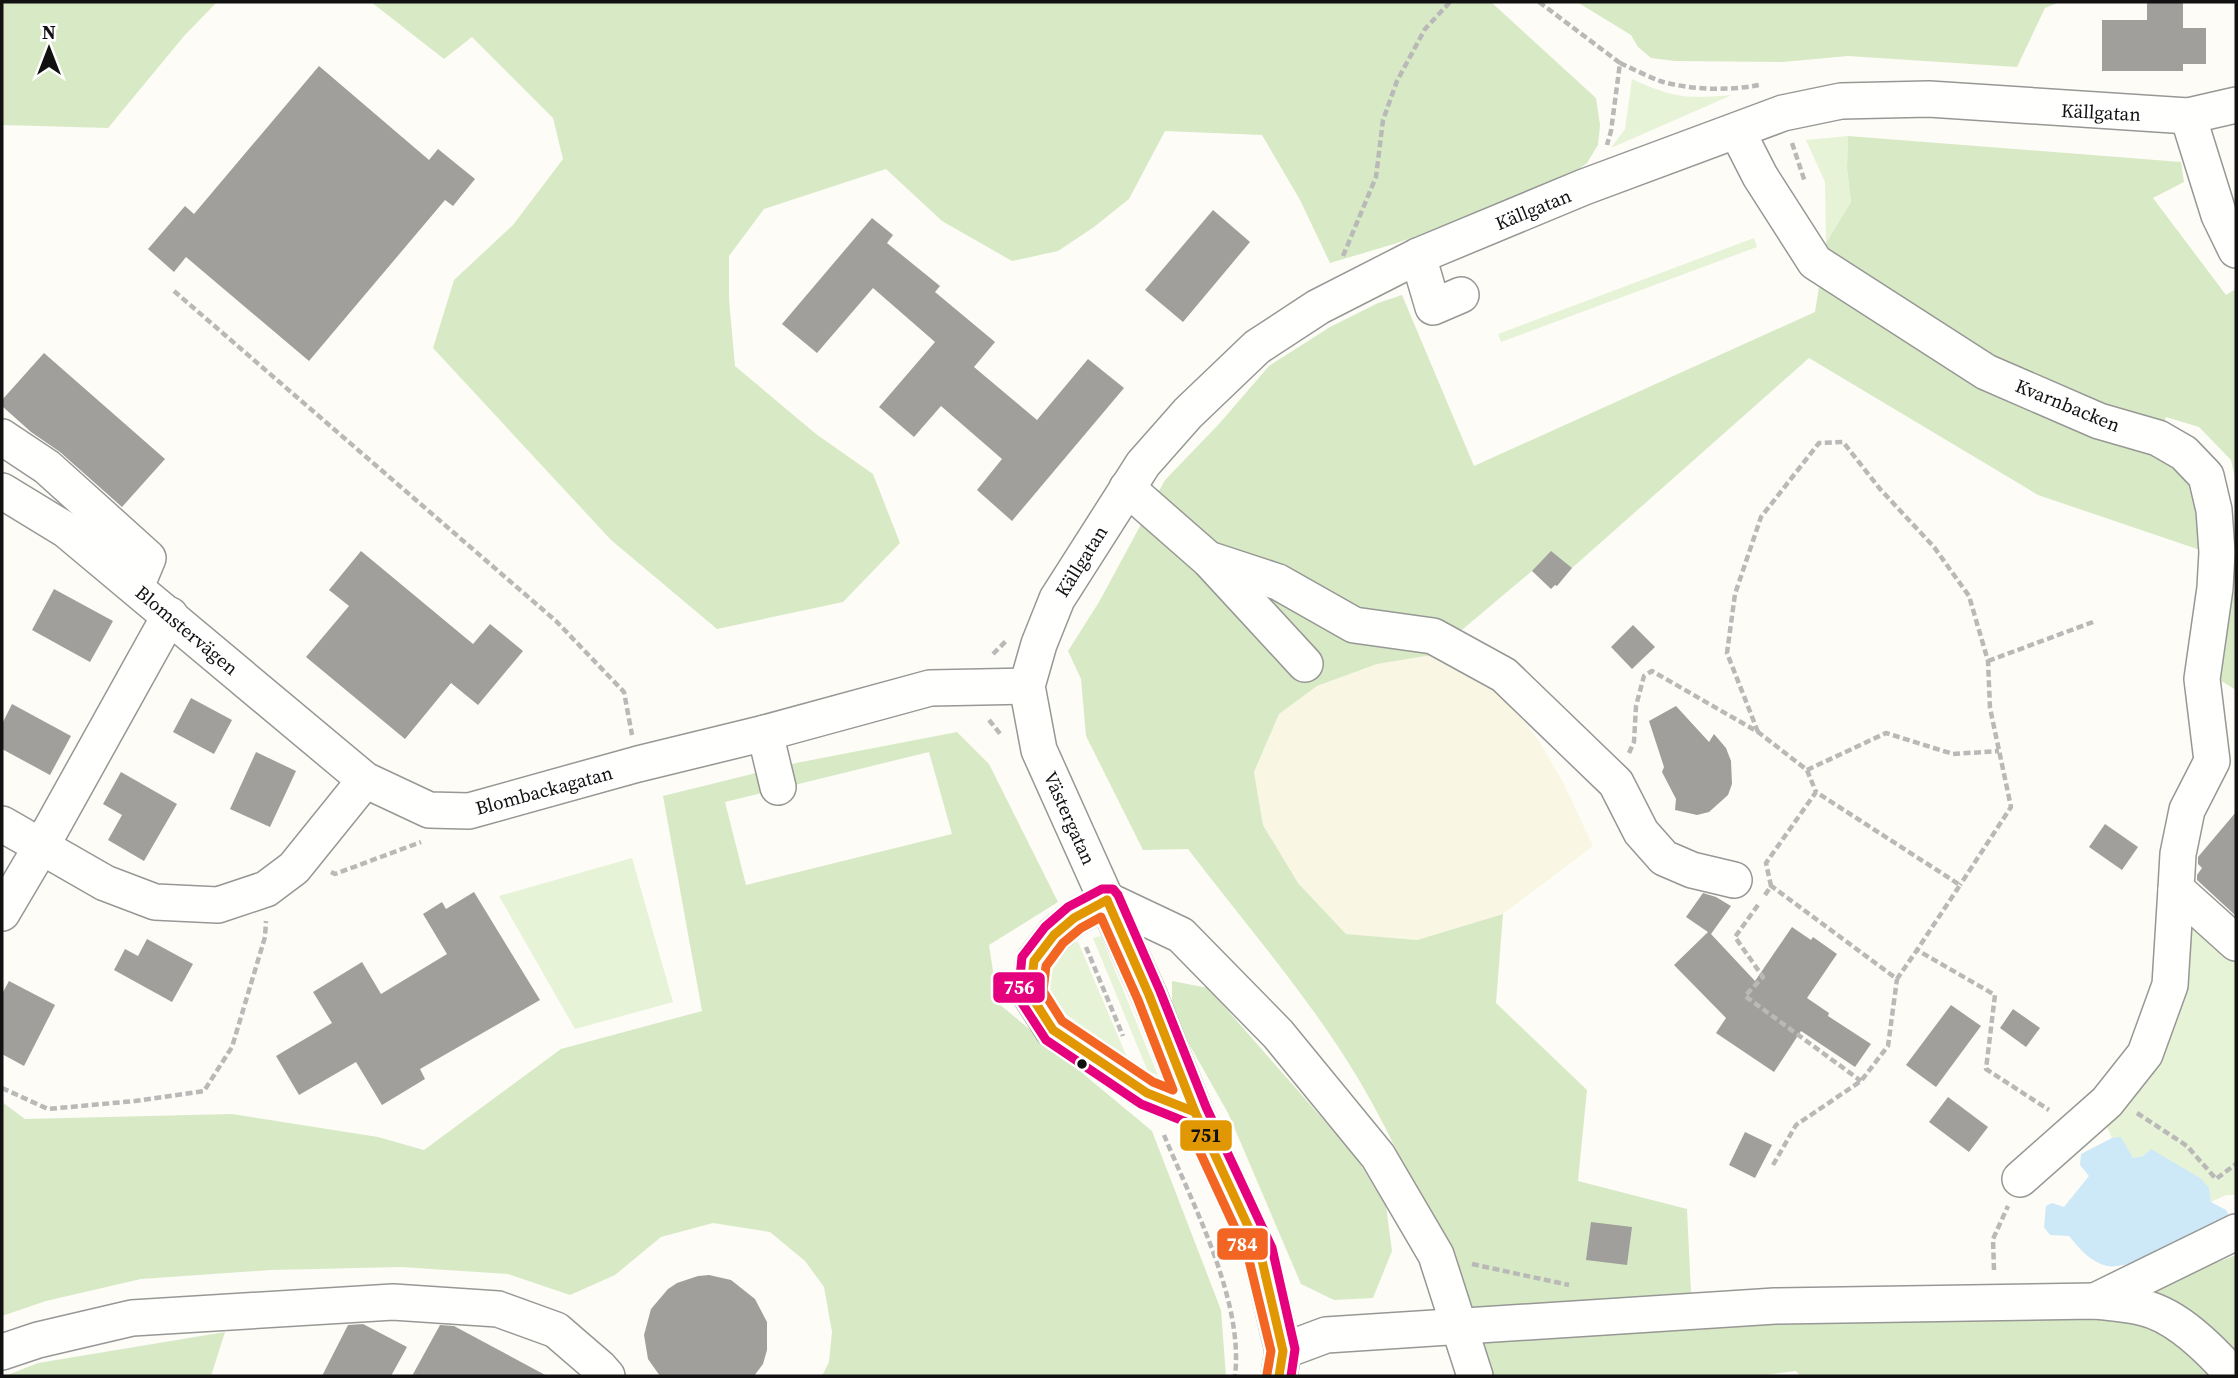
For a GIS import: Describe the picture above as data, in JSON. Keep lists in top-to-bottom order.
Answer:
{
  "streets": {
    "street": [
      "Källgatan",
      "Kvarnbacken",
      "Blomstervägen",
      "Blombackagatan",
      "Västergatan"
    ]
  },
  "crossings": [
    ["Källgatan", "Kvarnbacken"],
    ["Källgatan", "Blombackagatan"],
    ["Källgatan", "Västergatan"],
    ["Blomstervägen", "Blombackagatan"],
    ["Blombackagatan", "Västergatan"]
  ],
  "lines": ["transit line 756", "transit line 751", "transit line 784"],
  "north": "top"
}
